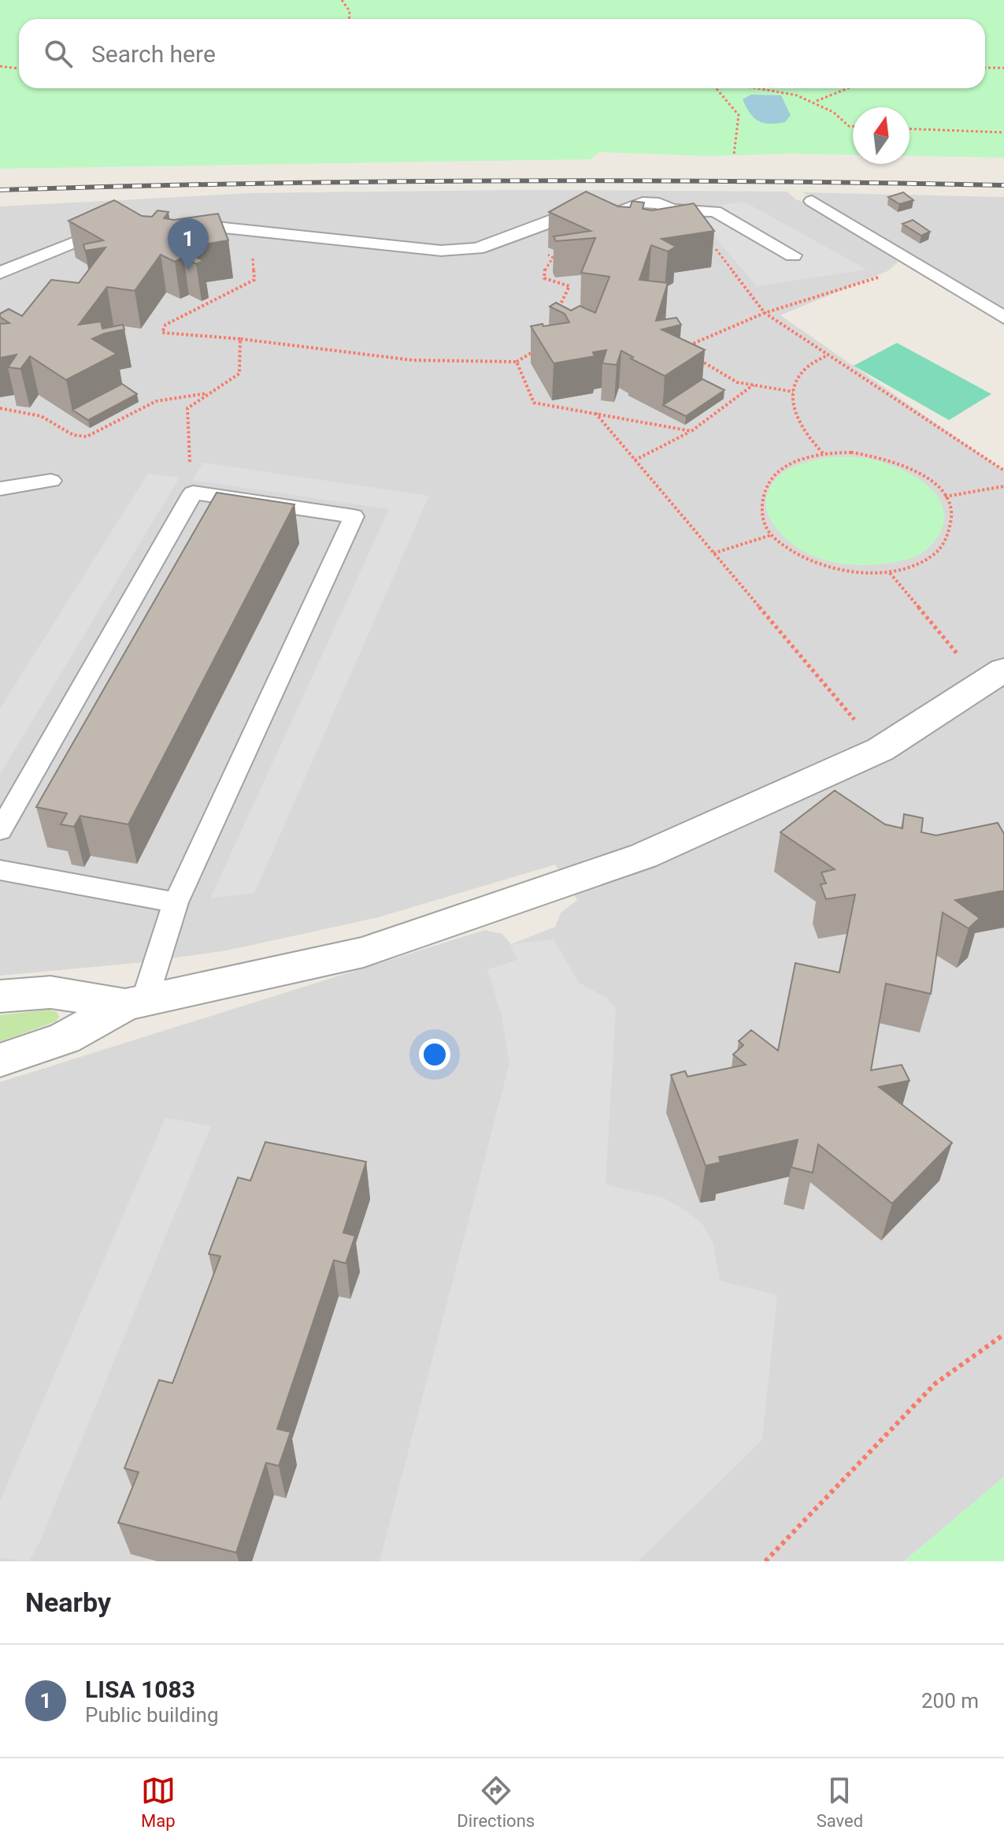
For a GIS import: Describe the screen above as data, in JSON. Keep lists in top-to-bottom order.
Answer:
{
  "north": "top",
  "page": {
    "search": "Search here",
    "pins": "1",
    "heading": "Nearby",
    "list": [
      {
        "mark": "1",
        "name": "LISA 1083",
        "note": "Public building",
        "value": "200 m"
      }
    ],
    "nav": ["Map", "Directions", "Saved"]
  }
}
